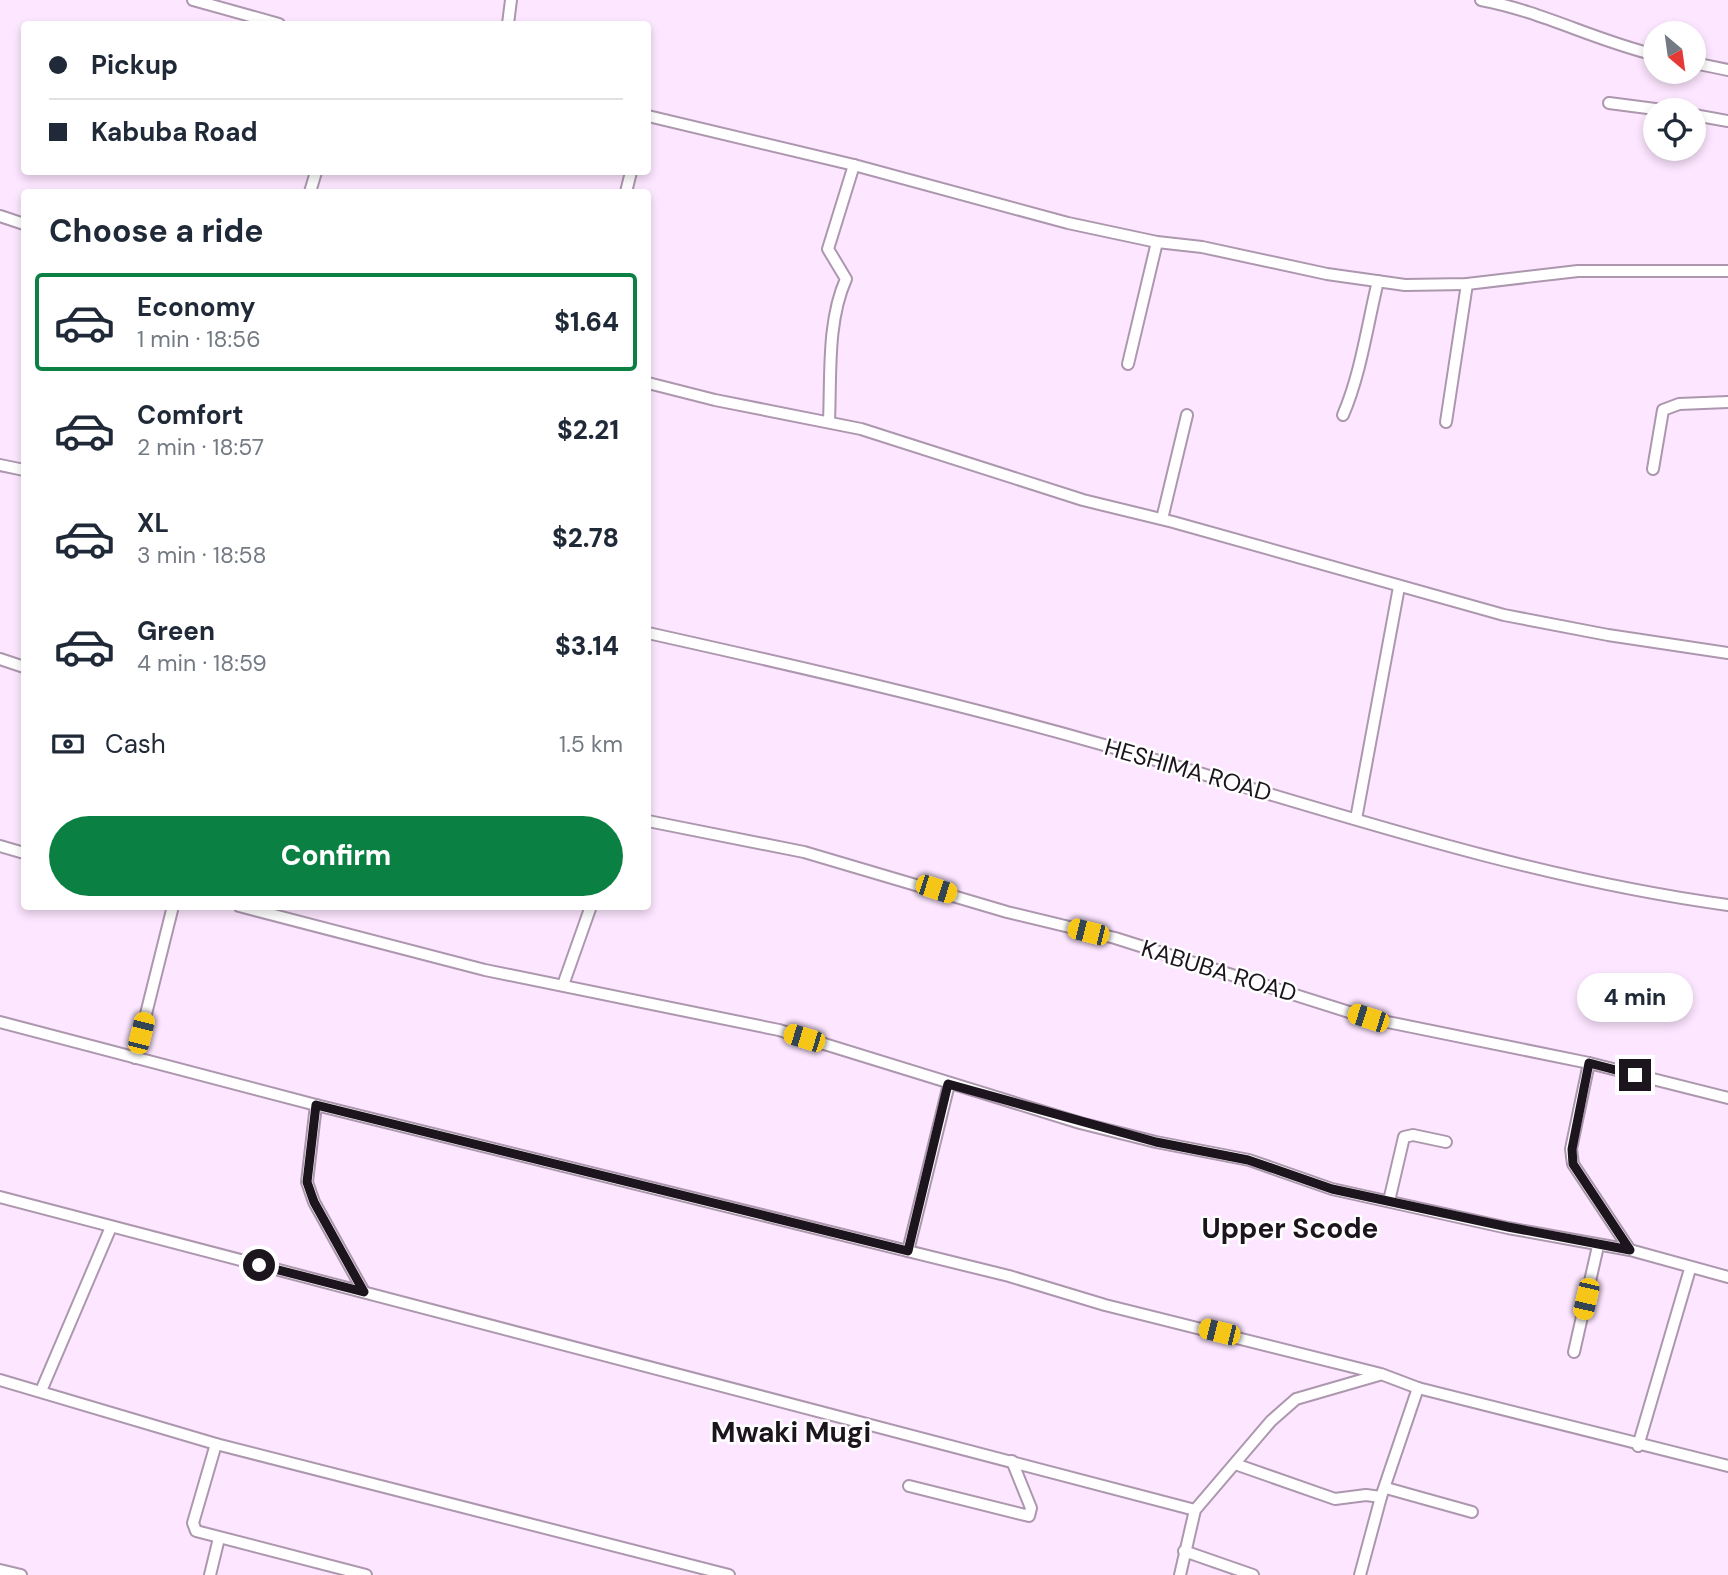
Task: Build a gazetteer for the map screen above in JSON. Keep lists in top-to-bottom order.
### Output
{
  "streets": {
    "street": ["HESHIMA ROAD", "KABUBA ROAD"]
  },
  "districts": ["Upper Scode", "Mwaki Mugi"],
  "north": "bottom right",
  "page": {
    "banner": ["Pickup", "Kabuba Road"],
    "heading": "Choose a ride",
    "list": [
      {
        "name": "Economy",
        "note": "1 min · 18:56",
        "value": "$1.64"
      },
      {
        "name": "Comfort",
        "note": "2 min · 18:57",
        "value": "$2.21"
      },
      {
        "name": "XL",
        "note": "3 min · 18:58",
        "value": "$2.78"
      },
      {
        "name": "Green",
        "note": "4 min · 18:59",
        "value": "$3.14"
      }
    ],
    "pay": ["Cash", "1.5 km"],
    "buttons": "Confirm",
    "bubble": "4 min"
  }
}
